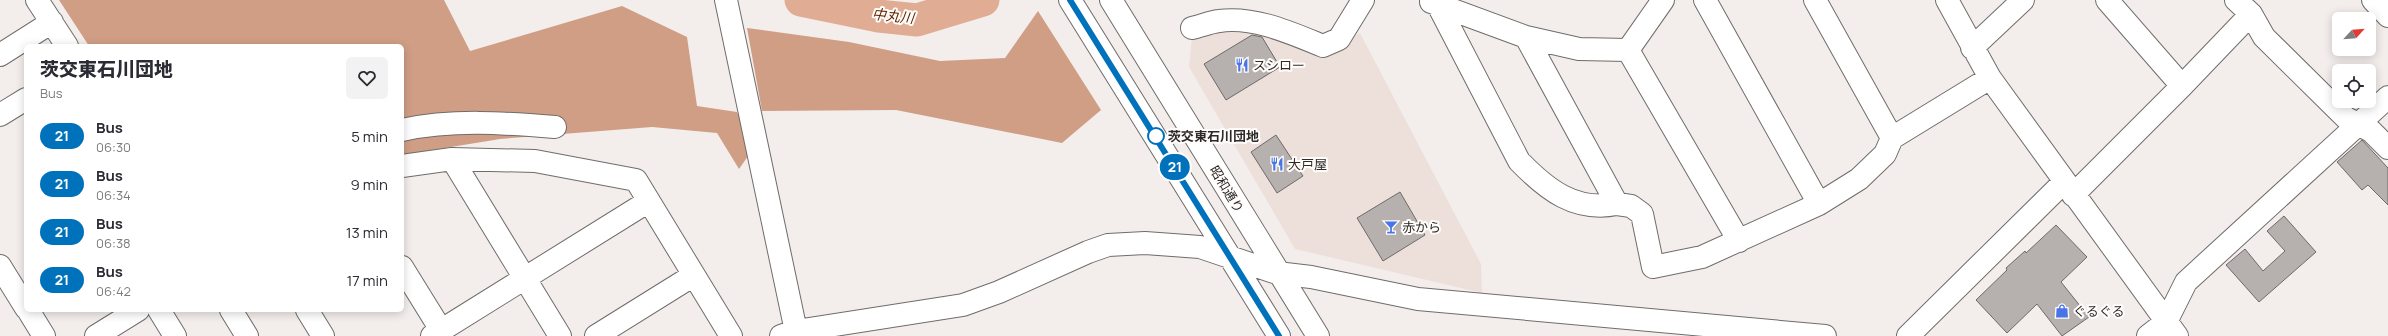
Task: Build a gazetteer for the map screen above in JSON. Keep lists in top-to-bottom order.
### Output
{
  "streets": {
    "street": ["昭和通り"]
  },
  "water": ["中丸川"],
  "places": {
    "restaurant": ["スシロー", "大戸屋"],
    "other": ["茨交東石川団地"],
    "bar": ["赤から"],
    "shop": ["ぐるぐる"]
  },
  "lines": ["bus line 21"],
  "north": "top right",
  "page": {
    "on_map": "21",
    "heading": ["茨交東石川団地", "Bus"],
    "list": [
      {
        "mark": "21",
        "name": "Bus",
        "note": "06:30",
        "value": "5 min"
      },
      {
        "mark": "21",
        "name": "Bus",
        "note": "06:34",
        "value": "9 min"
      },
      {
        "mark": "21",
        "name": "Bus",
        "note": "06:38",
        "value": "13 min"
      },
      {
        "mark": "21",
        "name": "Bus",
        "note": "06:42",
        "value": "17 min"
      }
    ]
  }
}
